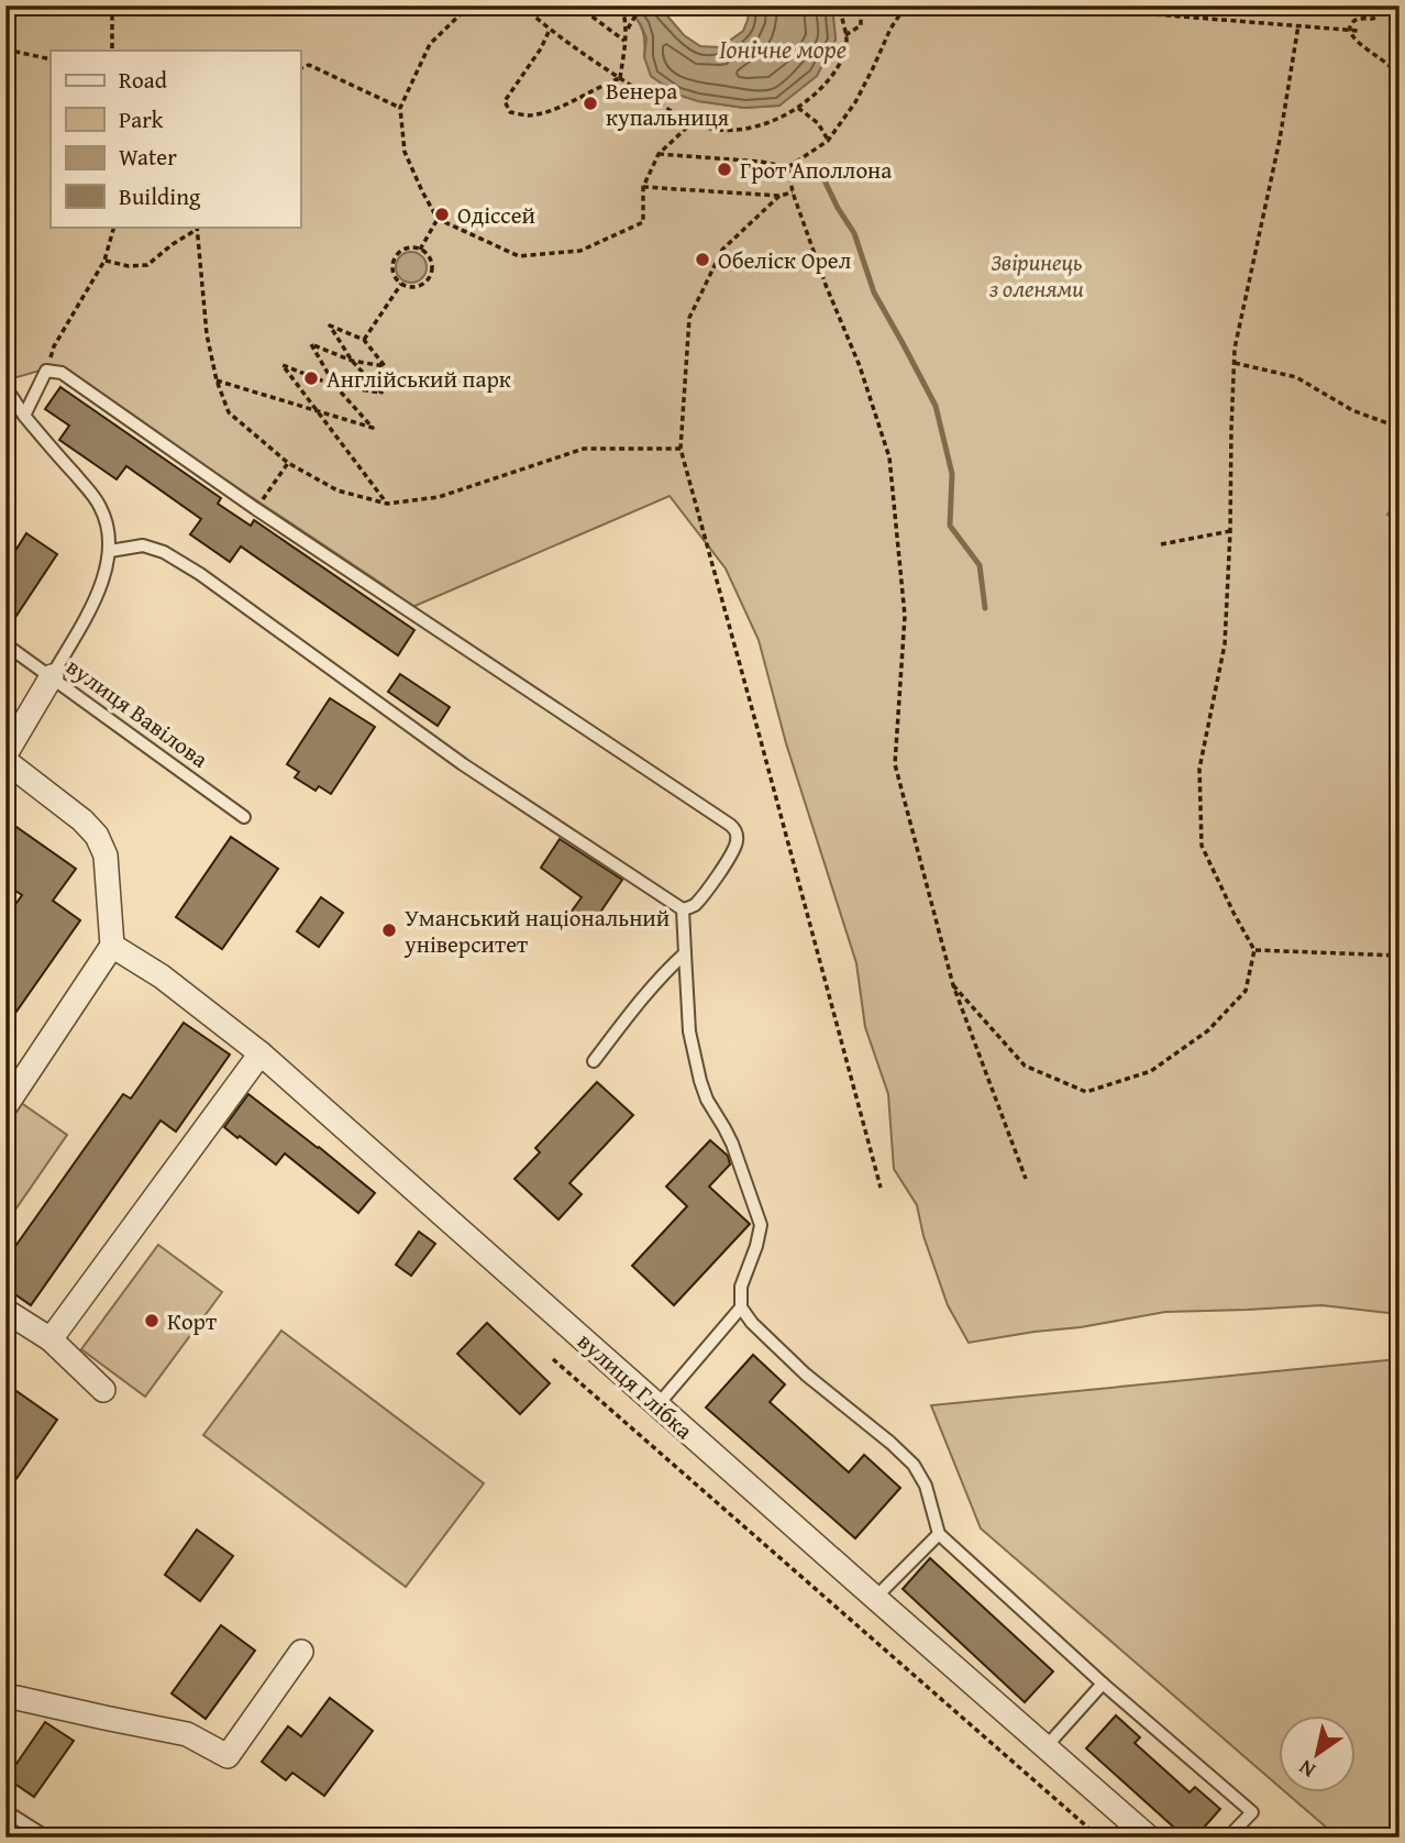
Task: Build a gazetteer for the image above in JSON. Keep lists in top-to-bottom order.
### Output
{
  "streets": {
    "street": ["вулиця Глібка"],
    "lane": ["вулиця Вавілова"]
  },
  "water": ["Іонічне море"],
  "parks": ["Звіринець з оленями"],
  "places": [
    "Венера купальниця",
    "Грот Аполлона",
    "Одіссей",
    "Обеліск Орел",
    "Англійський парк",
    "Уманський національний університет",
    "Корт"
  ],
  "legend": [
    "Road",
    "Park",
    "Water",
    "Building"
  ],
  "north": "bottom left"
}
